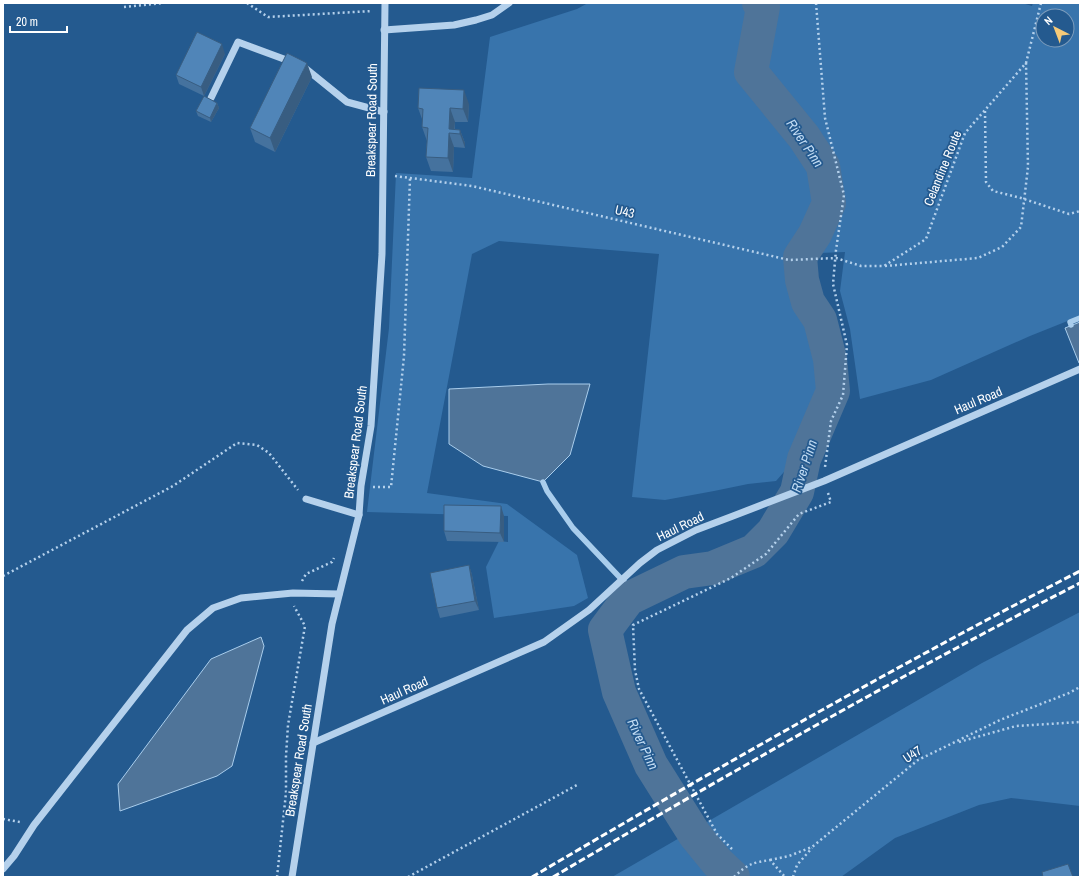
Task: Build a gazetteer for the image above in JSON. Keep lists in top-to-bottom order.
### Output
{
  "streets": {
    "street": ["Breakspear Road South", "Haul Road"],
    "path": ["Celandine Route", "U43", "U47"]
  },
  "crossings": [
    ["Breakspear Road South", "U43"],
    ["Breakspear Road South", "Haul Road"]
  ],
  "water": ["River Pinn"],
  "scale_bar": "20 m",
  "north": "top left"
}
